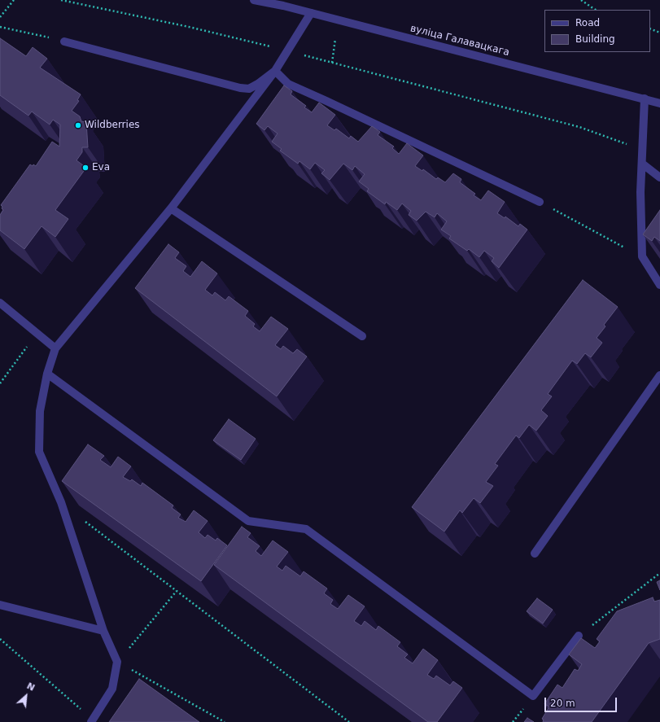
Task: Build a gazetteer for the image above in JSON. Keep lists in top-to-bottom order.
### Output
{
  "streets": {
    "street": ["вуліца Галавацкага"]
  },
  "places": ["Wildberries", "Eva"],
  "legend": ["Road", "Building"],
  "scale_bar": "20 m",
  "north": "top right"
}
